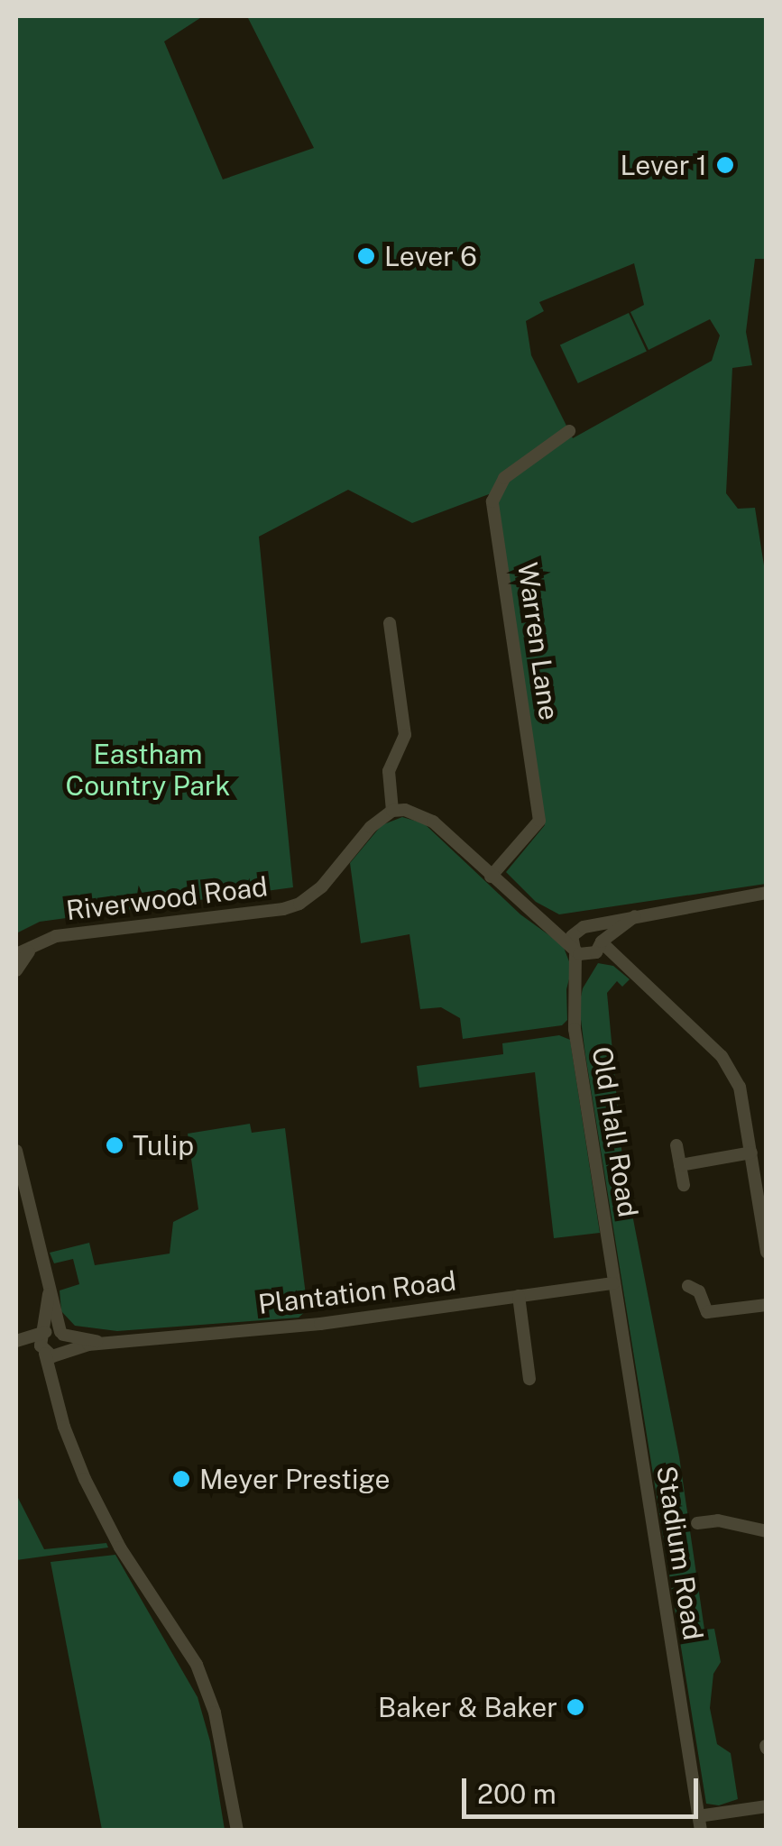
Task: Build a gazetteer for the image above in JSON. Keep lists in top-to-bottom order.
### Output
{
  "streets": {
    "street": [
      "Warren Lane",
      "Riverwood Road",
      "Old Hall Road",
      "Plantation Road",
      "Stadium Road"
    ]
  },
  "crossings": [
    ["Old Hall Road", "Plantation Road"],
    ["Old Hall Road", "Stadium Road"],
    ["Plantation Road", "Stadium Road"]
  ],
  "parks": ["Eastham Country Park"],
  "places": [
    "Lever 1",
    "Lever 6",
    "Tulip",
    "Meyer Prestige",
    "Baker & Baker"
  ],
  "scale_bar": "200 m"
}
